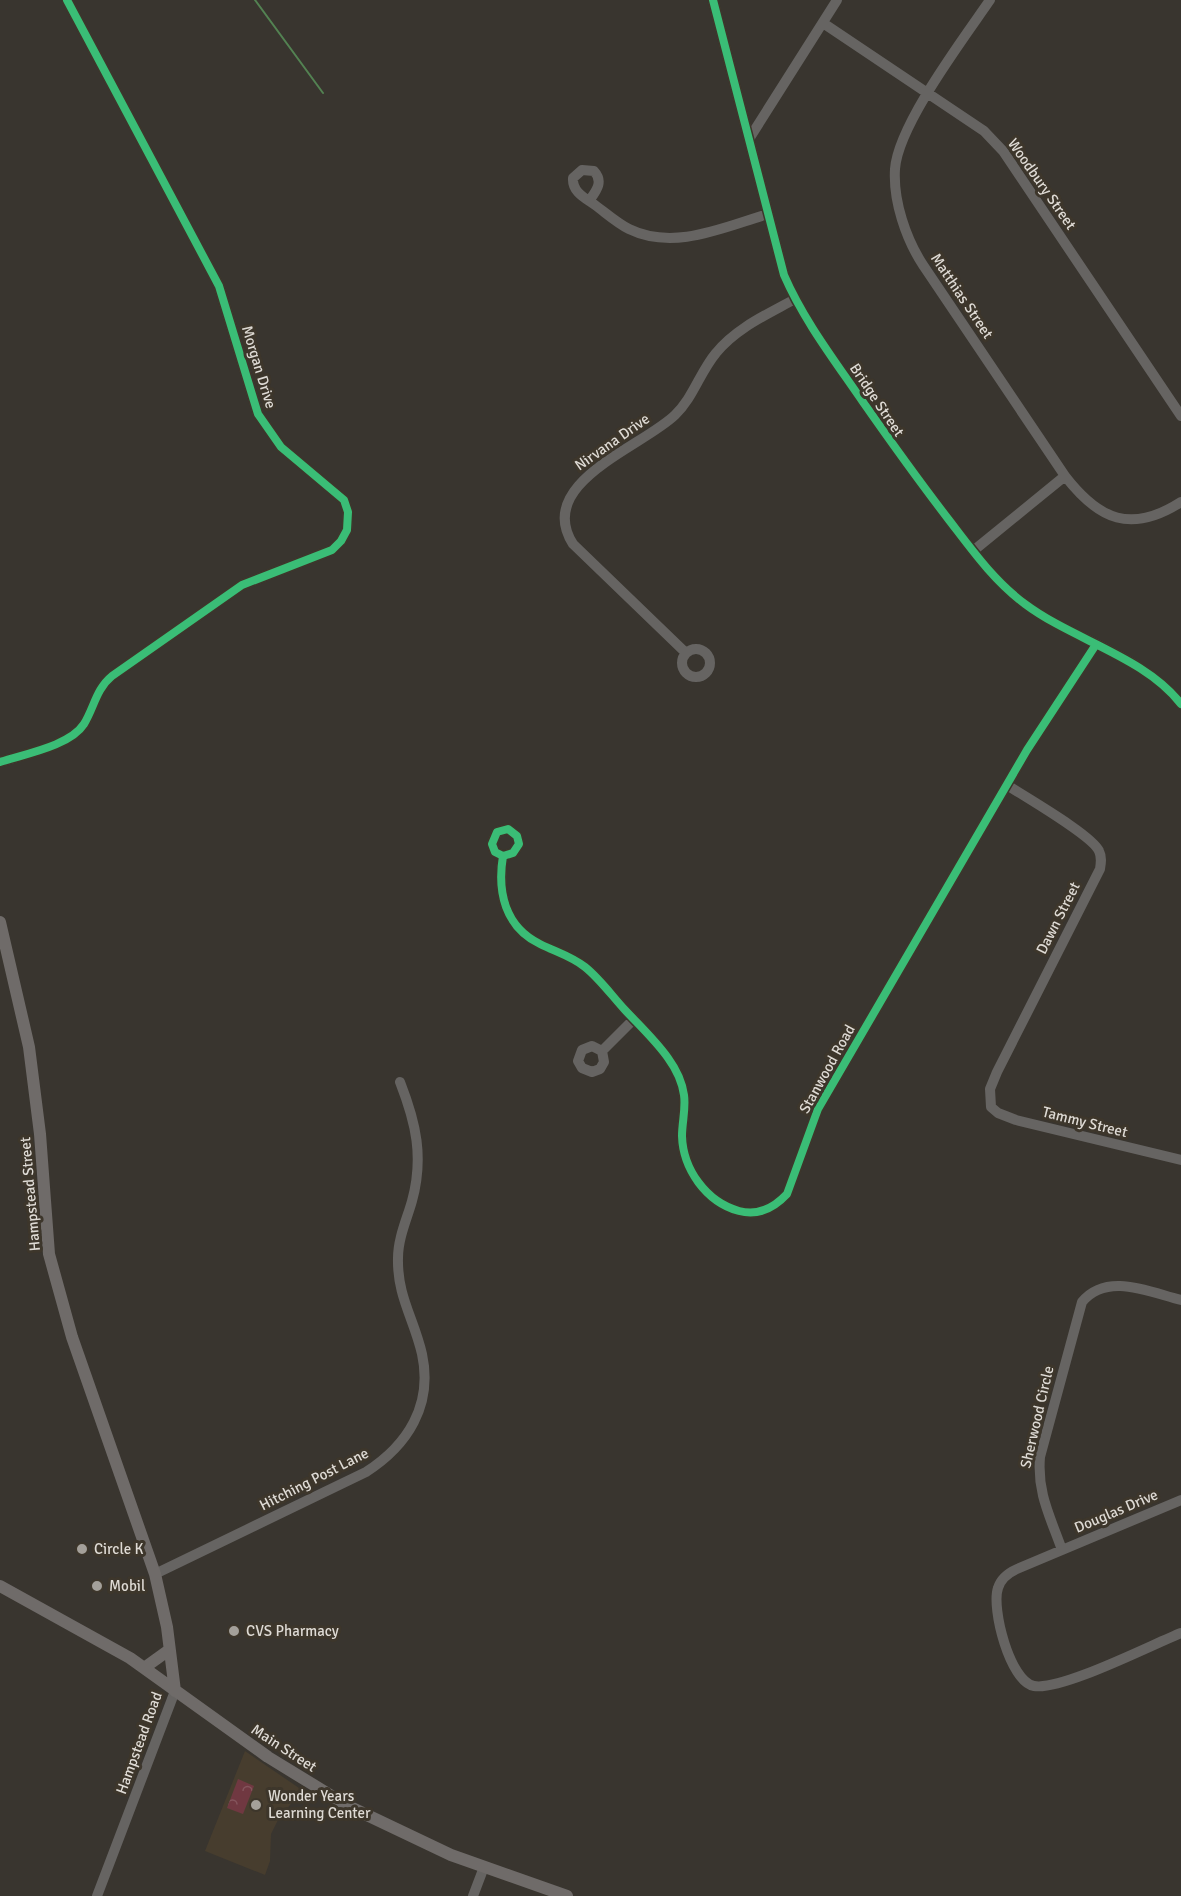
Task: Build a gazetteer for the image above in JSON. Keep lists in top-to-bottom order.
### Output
{
  "streets": {
    "main road": ["Hampstead Street", "Hampstead Road", "Main Street"],
    "street": [
      "Woodbury Street",
      "Matthias Street",
      "Morgan Drive",
      "Bridge Street",
      "Nirvana Drive",
      "Dawn Street",
      "Stanwood Road",
      "Tammy Street",
      "Sherwood Circle",
      "Hitching Post Lane",
      "Douglas Drive"
    ]
  },
  "crossings": [
    ["Woodbury Street", "Matthias Street"],
    ["Bridge Street", "Nirvana Drive"],
    ["Bridge Street", "Stanwood Road"],
    ["Dawn Street", "Stanwood Road"],
    ["Dawn Street", "Tammy Street"],
    ["Hampstead Street", "Hampstead Road"],
    ["Sherwood Circle", "Douglas Drive"],
    ["Hitching Post Lane", "Hampstead Road"],
    ["Hampstead Road", "Main Street"]
  ],
  "places": [
    "Circle K",
    "Mobil",
    "CVS Pharmacy",
    "Wonder Years Learning Center"
  ]
}
